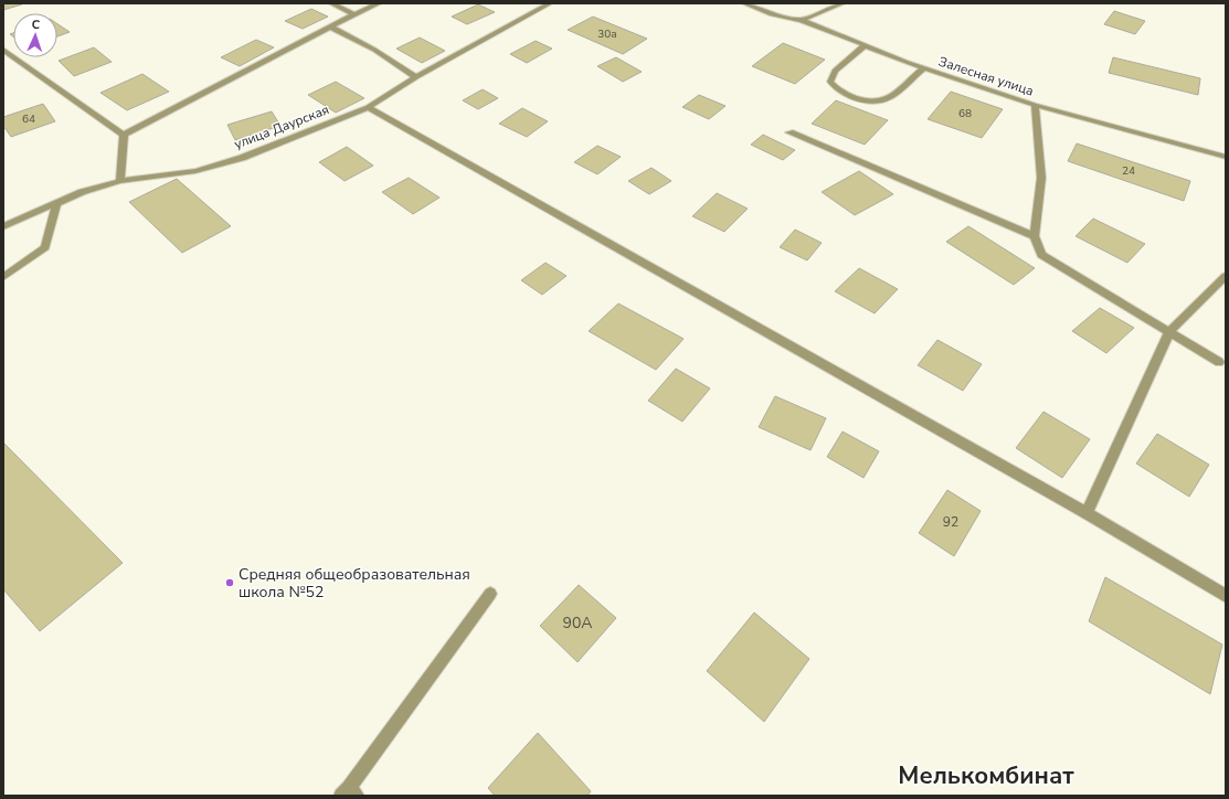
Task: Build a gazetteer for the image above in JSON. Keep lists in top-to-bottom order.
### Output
{
  "streets": {
    "street": ["Залесная улица", "улица Даурская"]
  },
  "districts": ["Мелькомбинат"],
  "places": ["Средняя общеобразовательная школа №52"],
  "house_numbers": [
    "30а",
    "68",
    "64",
    "24",
    "92",
    "90А"
  ],
  "north": "top"
}
